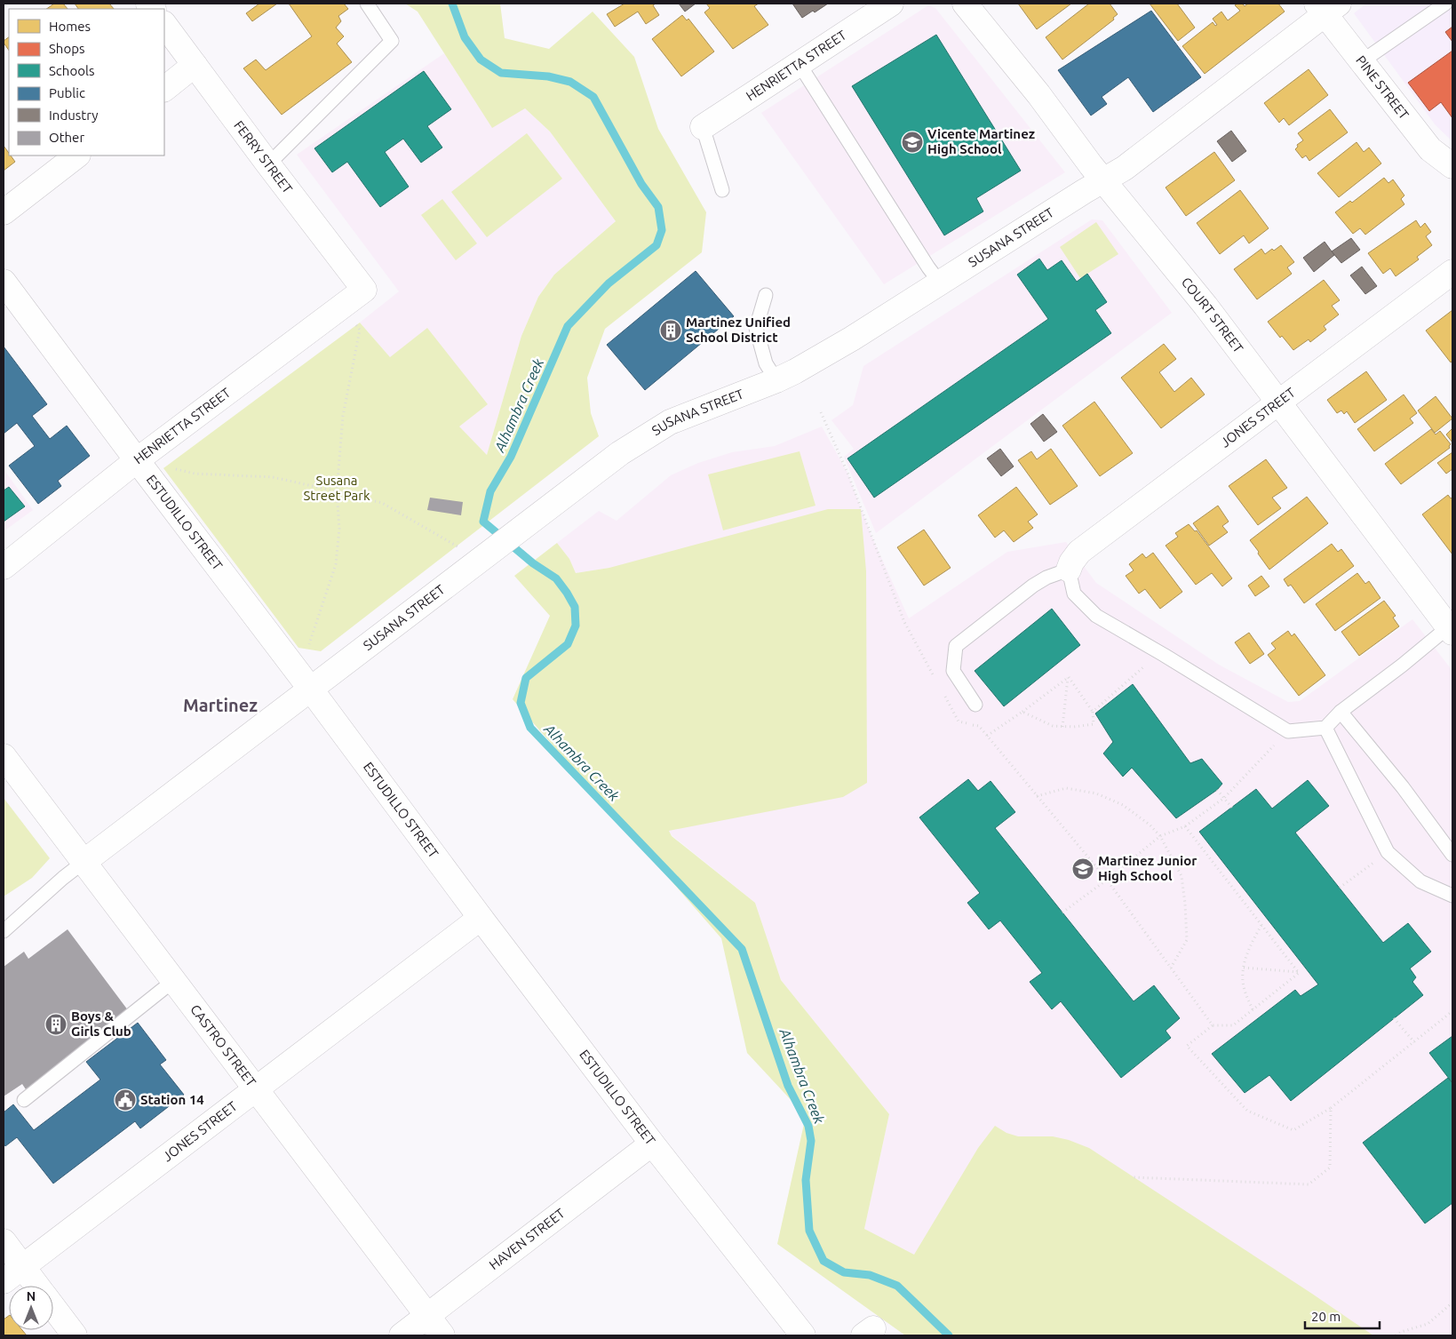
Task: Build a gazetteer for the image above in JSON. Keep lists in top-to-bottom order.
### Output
{
  "streets": {
    "street": [
      "HENRIETTA STREET",
      "PINE STREET",
      "FERRY STREET",
      "SUSANA STREET",
      "COURT STREET",
      "JONES STREET",
      "ESTUDILLO STREET",
      "CASTRO STREET",
      "HAVEN STREET"
    ]
  },
  "crossings": [
    ["HENRIETTA STREET", "FERRY STREET"],
    ["HENRIETTA STREET", "ESTUDILLO STREET"],
    ["PINE STREET", "SUSANA STREET"],
    ["SUSANA STREET", "COURT STREET"],
    ["SUSANA STREET", "ESTUDILLO STREET"],
    ["SUSANA STREET", "CASTRO STREET"],
    ["COURT STREET", "JONES STREET"],
    ["JONES STREET", "ESTUDILLO STREET"],
    ["JONES STREET", "CASTRO STREET"],
    ["ESTUDILLO STREET", "HAVEN STREET"],
    ["CASTRO STREET", "HAVEN STREET"]
  ],
  "districts": ["Martinez"],
  "water": ["Alhambra Creek"],
  "parks": ["Susana Street Park"],
  "places": {
    "school or university": ["Vicente Martinez High School", "Martinez Junior High School"],
    "building": ["Martinez Unified School District", "Boys & Girls Club"],
    "public building": ["Station 14"]
  },
  "legend": [
    "Homes",
    "Shops",
    "Schools",
    "Public",
    "Industry",
    "Other"
  ],
  "scale_bar": "20 m",
  "north": "top"
}
